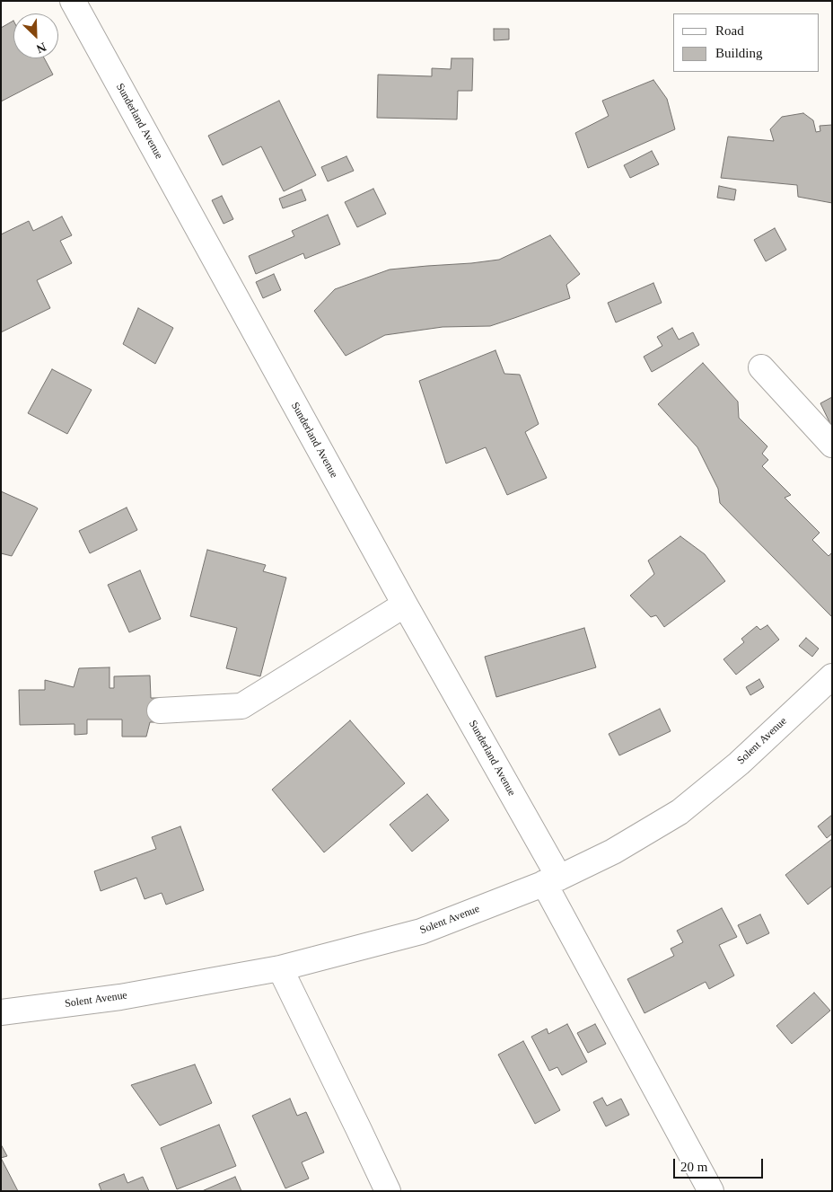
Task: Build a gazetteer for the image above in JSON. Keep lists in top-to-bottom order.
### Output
{
  "streets": {
    "street": ["Sunderland Avenue", "Solent Avenue"]
  },
  "crossings": [
    ["Sunderland Avenue", "Solent Avenue"]
  ],
  "legend": ["Road", "Building"],
  "scale_bar": "20 m",
  "north": "bottom right"
}
